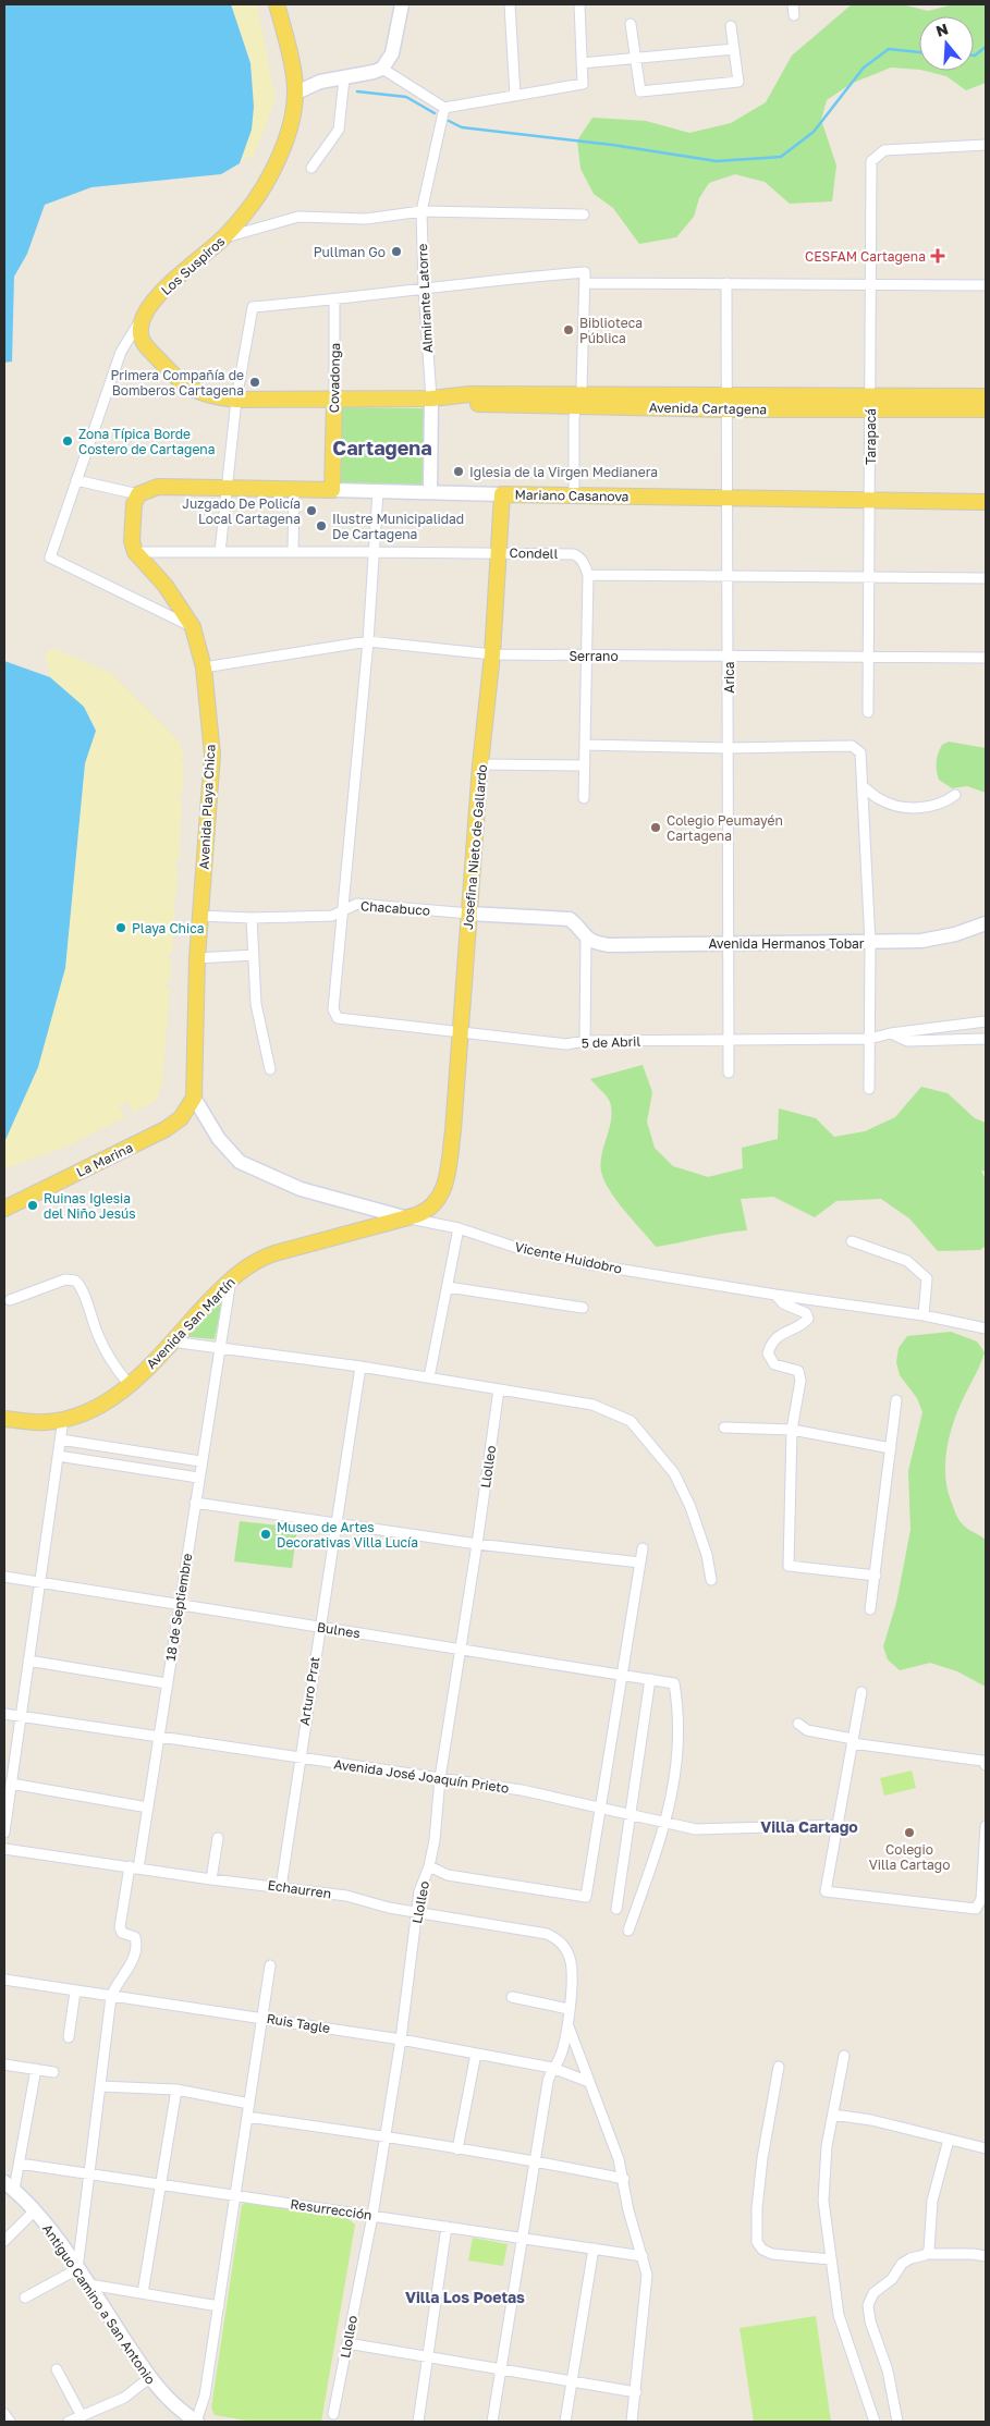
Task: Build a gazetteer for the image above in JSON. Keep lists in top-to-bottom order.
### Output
{
  "streets": {
    "main road": [
      "Los Suspiros",
      "Covadonga",
      "Avenida Cartagena",
      "Mariano Casanova",
      "Avenida Playa Chica",
      "Josefina Nieto de Gallardo",
      "La Marina",
      "Avenida San Martín"
    ],
    "street": [
      "Almirante Latorre",
      "Tarapacá",
      "Condell",
      "Serrano",
      "Arica",
      "Chacabuco",
      "Avenida Hermanos Tobar",
      "5 de Abril",
      "Vicente Huidobro",
      "Llolleo",
      "18 de Septiembre",
      "Bulnes",
      "Arturo Prat",
      "Avenida José Joaquín Prieto",
      "Echaurren",
      "Ruis Tagle",
      "Resurrección",
      "Antiguo Camino a San Antonio"
    ]
  },
  "crossings": [
    ["Los Suspiros", "Avenida Cartagena"],
    ["Los Suspiros", "Avenida Playa Chica"],
    ["Almirante Latorre", "Avenida Cartagena"],
    ["Almirante Latorre", "Mariano Casanova"],
    ["Covadonga", "Avenida Cartagena"],
    ["Covadonga", "Mariano Casanova"],
    ["Avenida Cartagena", "Tarapacá"],
    ["Avenida Cartagena", "Arica"],
    ["Tarapacá", "Mariano Casanova"],
    ["Tarapacá", "Serrano"],
    ["Mariano Casanova", "Arica"],
    ["Mariano Casanova", "Josefina Nieto de Gallardo"],
    ["Condell", "Avenida Playa Chica"],
    ["Condell", "Josefina Nieto de Gallardo"],
    ["Serrano", "Arica"],
    ["Serrano", "Avenida Playa Chica"],
    ["Serrano", "Josefina Nieto de Gallardo"],
    ["Arica", "Avenida Hermanos Tobar"],
    ["Arica", "5 de Abril"],
    ["Avenida Playa Chica", "Chacabuco"],
    ["Avenida Playa Chica", "La Marina"],
    ["Avenida Playa Chica", "Vicente Huidobro"],
    ["Josefina Nieto de Gallardo", "Chacabuco"],
    ["Josefina Nieto de Gallardo", "5 de Abril"],
    ["Josefina Nieto de Gallardo", "Avenida San Martín"],
    ["Chacabuco", "Avenida Hermanos Tobar"],
    ["Chacabuco", "5 de Abril"],
    ["La Marina", "Vicente Huidobro"],
    ["Vicente Huidobro", "Avenida San Martín"],
    ["Avenida San Martín", "18 de Septiembre"],
    ["Llolleo", "Bulnes"],
    ["Llolleo", "Avenida José Joaquín Prieto"],
    ["Llolleo", "Echaurren"],
    ["Llolleo", "Ruis Tagle"],
    ["Llolleo", "Resurrección"],
    ["18 de Septiembre", "Bulnes"],
    ["18 de Septiembre", "Avenida José Joaquín Prieto"],
    ["18 de Septiembre", "Echaurren"],
    ["18 de Septiembre", "Ruis Tagle"],
    ["18 de Septiembre", "Resurrección"],
    ["18 de Septiembre", "Antiguo Camino a San Antonio"],
    ["Bulnes", "Arturo Prat"],
    ["Bulnes", "Avenida José Joaquín Prieto"],
    ["Arturo Prat", "Avenida José Joaquín Prieto"],
    ["Arturo Prat", "Echaurren"]
  ],
  "districts": ["Cartagena", "Villa Cartago", "Villa Los Poetas"],
  "places": {
    "other": [
      "Pullman Go",
      "Biblioteca Pública",
      "Primera Compañía de Bomberos Cartagena",
      "Zona Típica Borde Costero de Cartagena",
      "Iglesia de la Virgen Medianera",
      "Juzgado De Policía Local Cartagena",
      "Ilustre Municipalidad De Cartagena",
      "Colegio Peumayén Cartagena",
      "Playa Chica",
      "Ruinas Iglesia del Niño Jesús",
      "Museo de Artes Decorativas Villa Lucía",
      "Colegio Villa Cartago"
    ],
    "health": ["CESFAM Cartagena"]
  },
  "north": "top"
}
